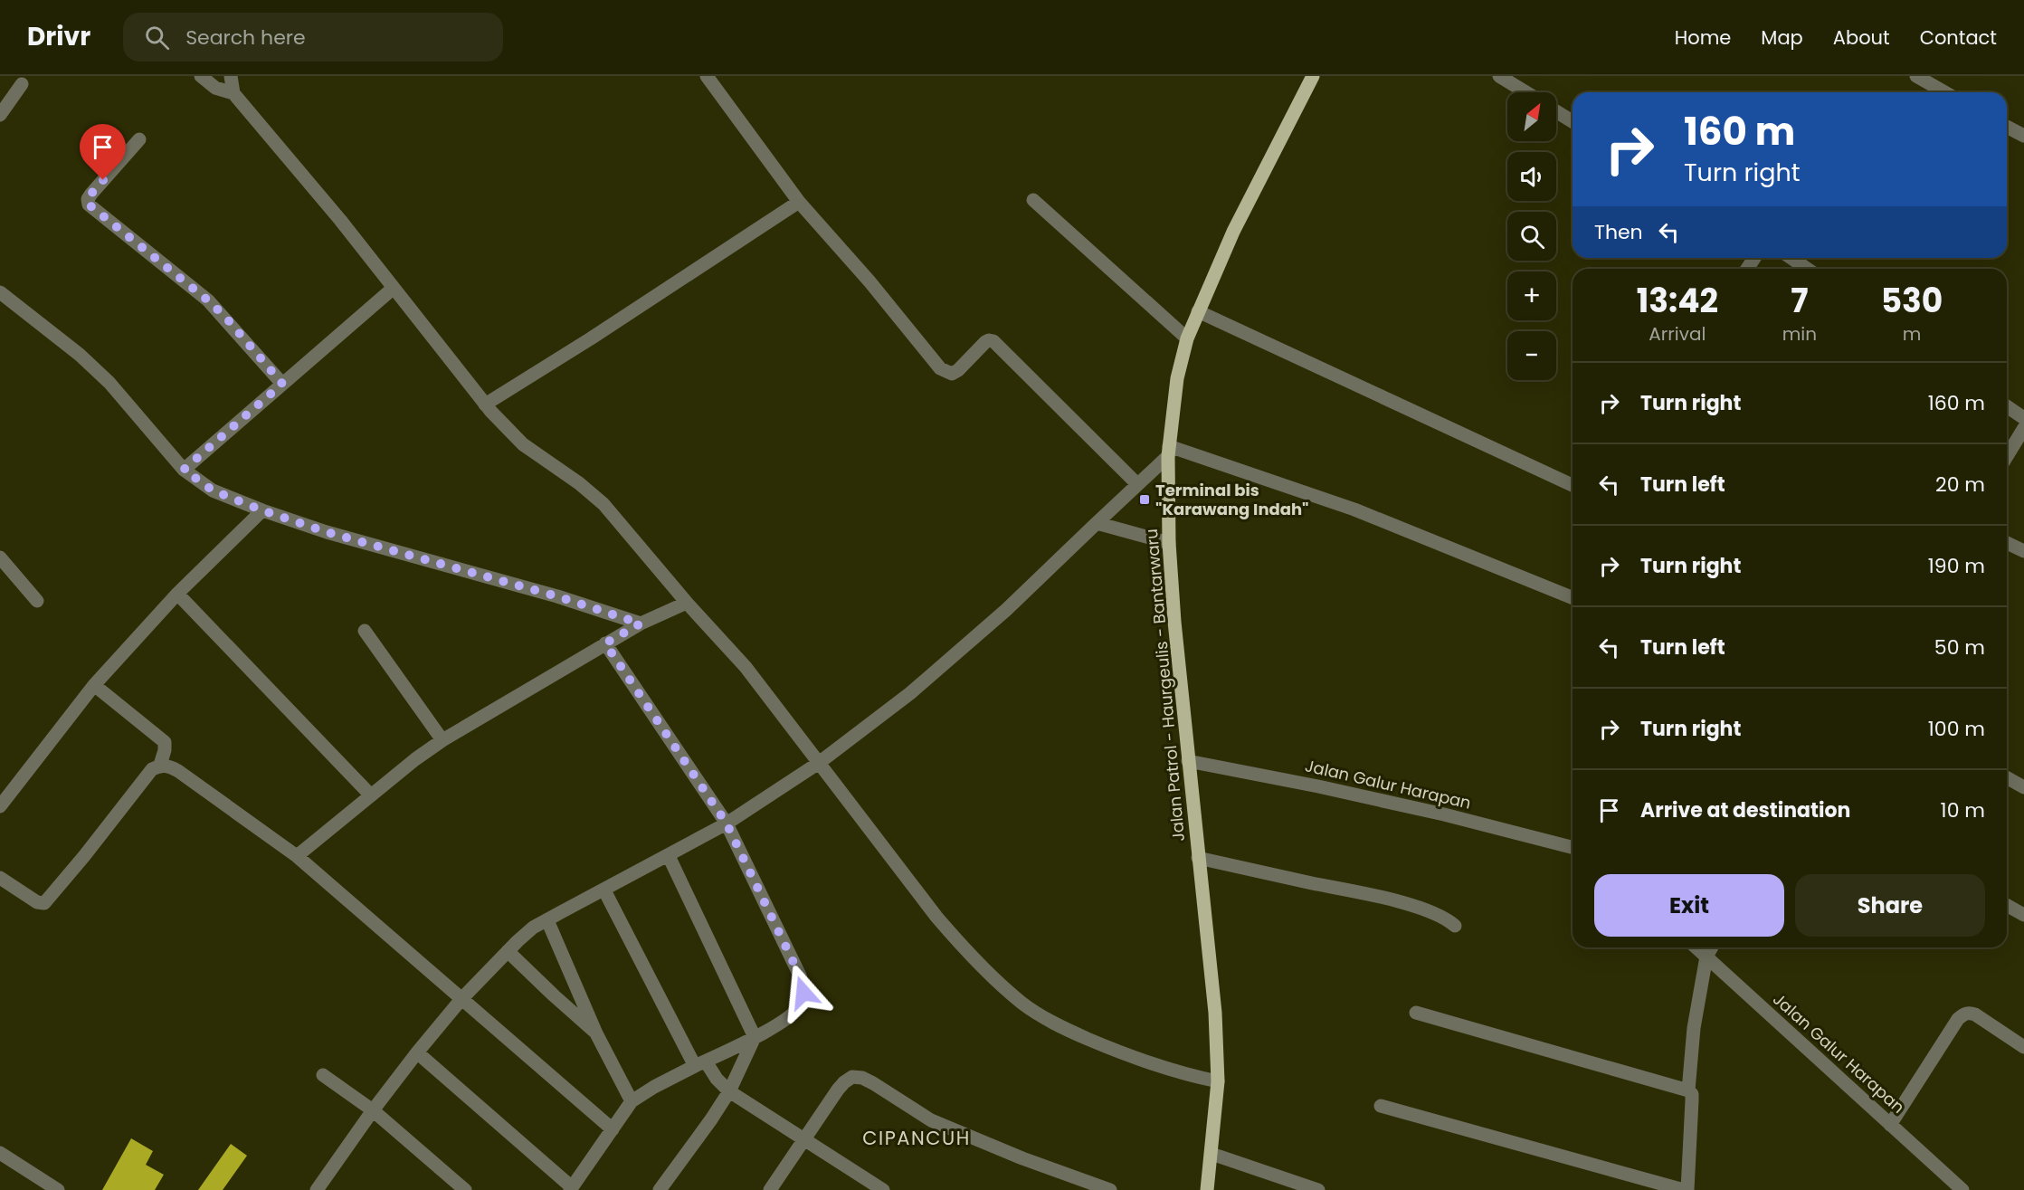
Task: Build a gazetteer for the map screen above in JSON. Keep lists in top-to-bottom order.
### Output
{
  "streets": {
    "main road": ["Jalan Patrol - Haurgeulis - Bantarwaru"],
    "street": ["Jalan Galur Harapan"]
  },
  "crossings": [
    ["Jalan Patrol - Haurgeulis - Bantarwaru", "Jalan Galur Harapan"]
  ],
  "districts": ["CIPANCUH"],
  "places": {
    "transit": ["Terminal bis \"Karawang Indah\""]
  },
  "north": "top right",
  "page": {
    "header": "Drivr",
    "search": "Search here",
    "nav": [
      "Home",
      "Map",
      "About",
      "Contact"
    ],
    "map_buttons": ["+", "−"],
    "turn": ["160 m", "Turn right"],
    "then": "Then",
    "eta": [
      "13:42",
      "Arrival",
      "7",
      "min",
      "530",
      "m"
    ],
    "list": [
      {
        "name": "Turn right",
        "value": "160 m"
      },
      {
        "name": "Turn left",
        "value": "20 m"
      },
      {
        "name": "Turn right",
        "value": "190 m"
      },
      {
        "name": "Turn left",
        "value": "50 m"
      },
      {
        "name": "Turn right",
        "value": "100 m"
      },
      {
        "name": "Arrive at destination",
        "value": "10 m"
      }
    ],
    "buttons": ["Exit", "Share"]
  }
}
